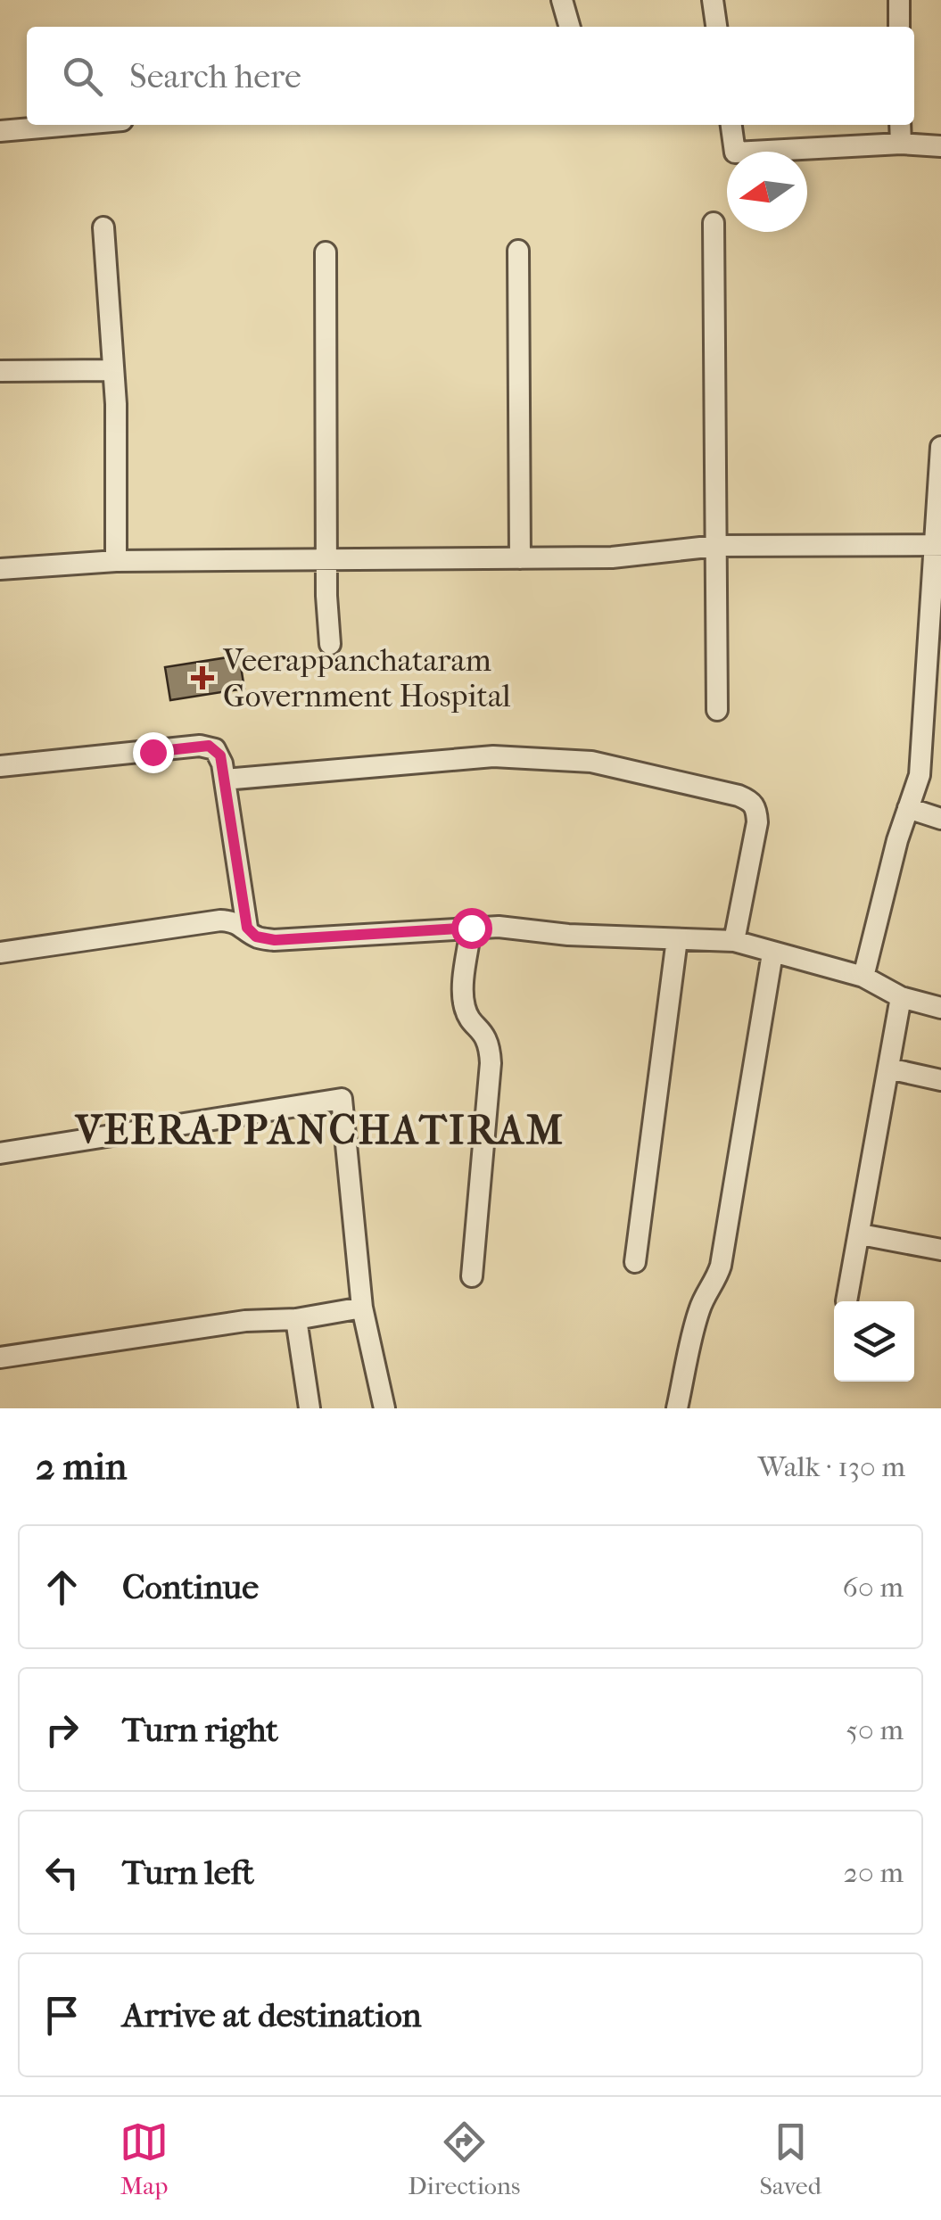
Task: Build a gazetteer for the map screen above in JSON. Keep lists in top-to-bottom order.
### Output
{
  "districts": ["VEERAPPANCHATIRAM"],
  "places": {
    "health": ["Veerappanchataram Government Hospital"]
  },
  "north": "left",
  "page": {
    "search": "Search here",
    "heading": ["2 min", "Walk · 130 m"],
    "list": [
      ["Continue", "60 m"],
      ["Turn right", "50 m"],
      ["Turn left", "20 m"],
      "Arrive at destination"
    ],
    "nav": ["Map", "Directions", "Saved"]
  }
}
